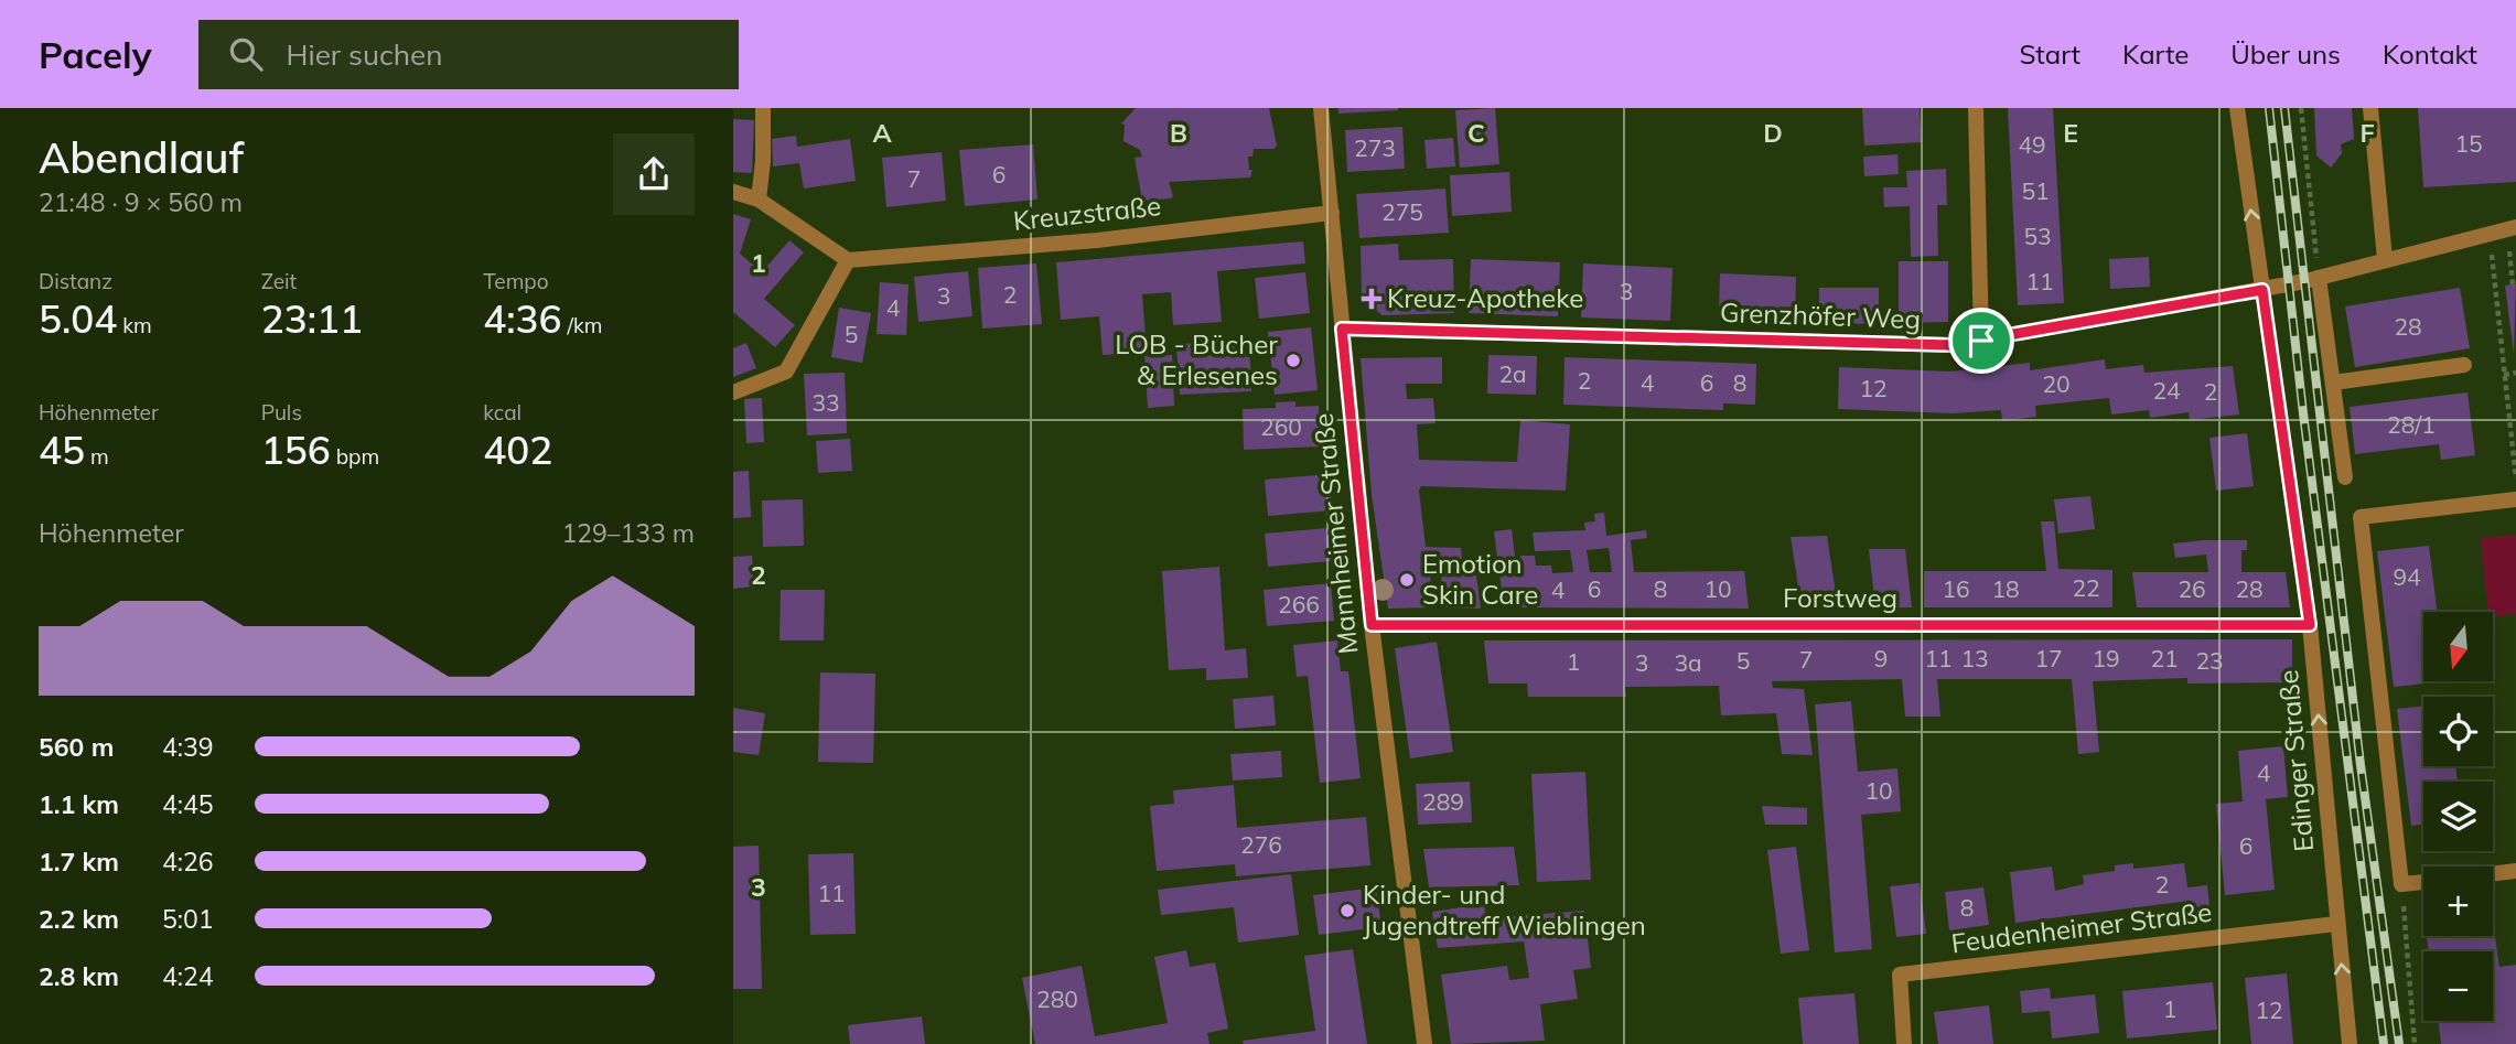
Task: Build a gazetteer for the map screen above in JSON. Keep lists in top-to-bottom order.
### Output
{
  "streets": {
    "street": [
      "Kreuzstraße",
      "Grenzhöfer Weg",
      "Mannheimer Straße",
      "Forstweg",
      "Edinger Straße",
      "Feudenheimer Straße"
    ]
  },
  "crossings": [
    ["Kreuzstraße", "Mannheimer Straße"],
    ["Grenzhöfer Weg", "Mannheimer Straße"],
    ["Grenzhöfer Weg", "Edinger Straße"],
    ["Mannheimer Straße", "Forstweg"],
    ["Forstweg", "Edinger Straße"],
    ["Edinger Straße", "Feudenheimer Straße"]
  ],
  "one_way": ["Edinger Straße"],
  "places": {
    "health": ["Kreuz-Apotheke"],
    "other": ["LOB - Bücher & Erlesenes", "Emotion Skin Care", "Kinder- und Jugendtreff Wieblingen"]
  },
  "house_numbers": [
    "15",
    "49",
    "273",
    "6",
    "7",
    "51",
    "275",
    "53",
    "11",
    "3",
    "2",
    "3",
    "4",
    "28",
    "5",
    "2a",
    "2",
    "4",
    "6",
    "8",
    "20",
    "12",
    "24",
    "2",
    "33",
    "28/1",
    "260",
    "94",
    "22",
    "6",
    "8",
    "10",
    "16",
    "18",
    "26",
    "28",
    "4",
    "266",
    "9",
    "11",
    "13",
    "17",
    "19",
    "21",
    "7",
    "5",
    "23",
    "1",
    "3",
    "3a",
    "4",
    "10",
    "289",
    "276",
    "6",
    "2",
    "11",
    "8",
    "280",
    "1",
    "12"
  ],
  "north": "bottom",
  "page": {
    "header": "Pacely",
    "search": "Hier suchen",
    "nav": [
      "Start",
      "Karte",
      "Über uns",
      "Kontakt"
    ],
    "heading": ["Abendlauf", "21:48 · 9 × 560 m"],
    "stats": [
      ["Distanz", "5.04 km"],
      ["Zeit", "23:11"],
      ["Tempo", "4:36 /km"],
      ["Höhenmeter", "45 m"],
      ["Puls", "156 bpm"],
      ["kcal", "402"]
    ],
    "chart": ["Höhenmeter", "129–133 m"],
    "map_buttons": ["+", "−"],
    "list": [
      {
        "name": "560 m",
        "note": "4:39"
      },
      {
        "name": "1.1 km",
        "note": "4:45"
      },
      {
        "name": "1.7 km",
        "note": "4:26"
      },
      {
        "name": "2.2 km",
        "note": "5:01"
      },
      {
        "name": "2.8 km",
        "note": "4:24"
      }
    ]
  },
  "grid": {
    "columns": [
      "A",
      "B",
      "C",
      "D",
      "E",
      "F"
    ],
    "rows": ["1", "2", "3"]
  }
}
